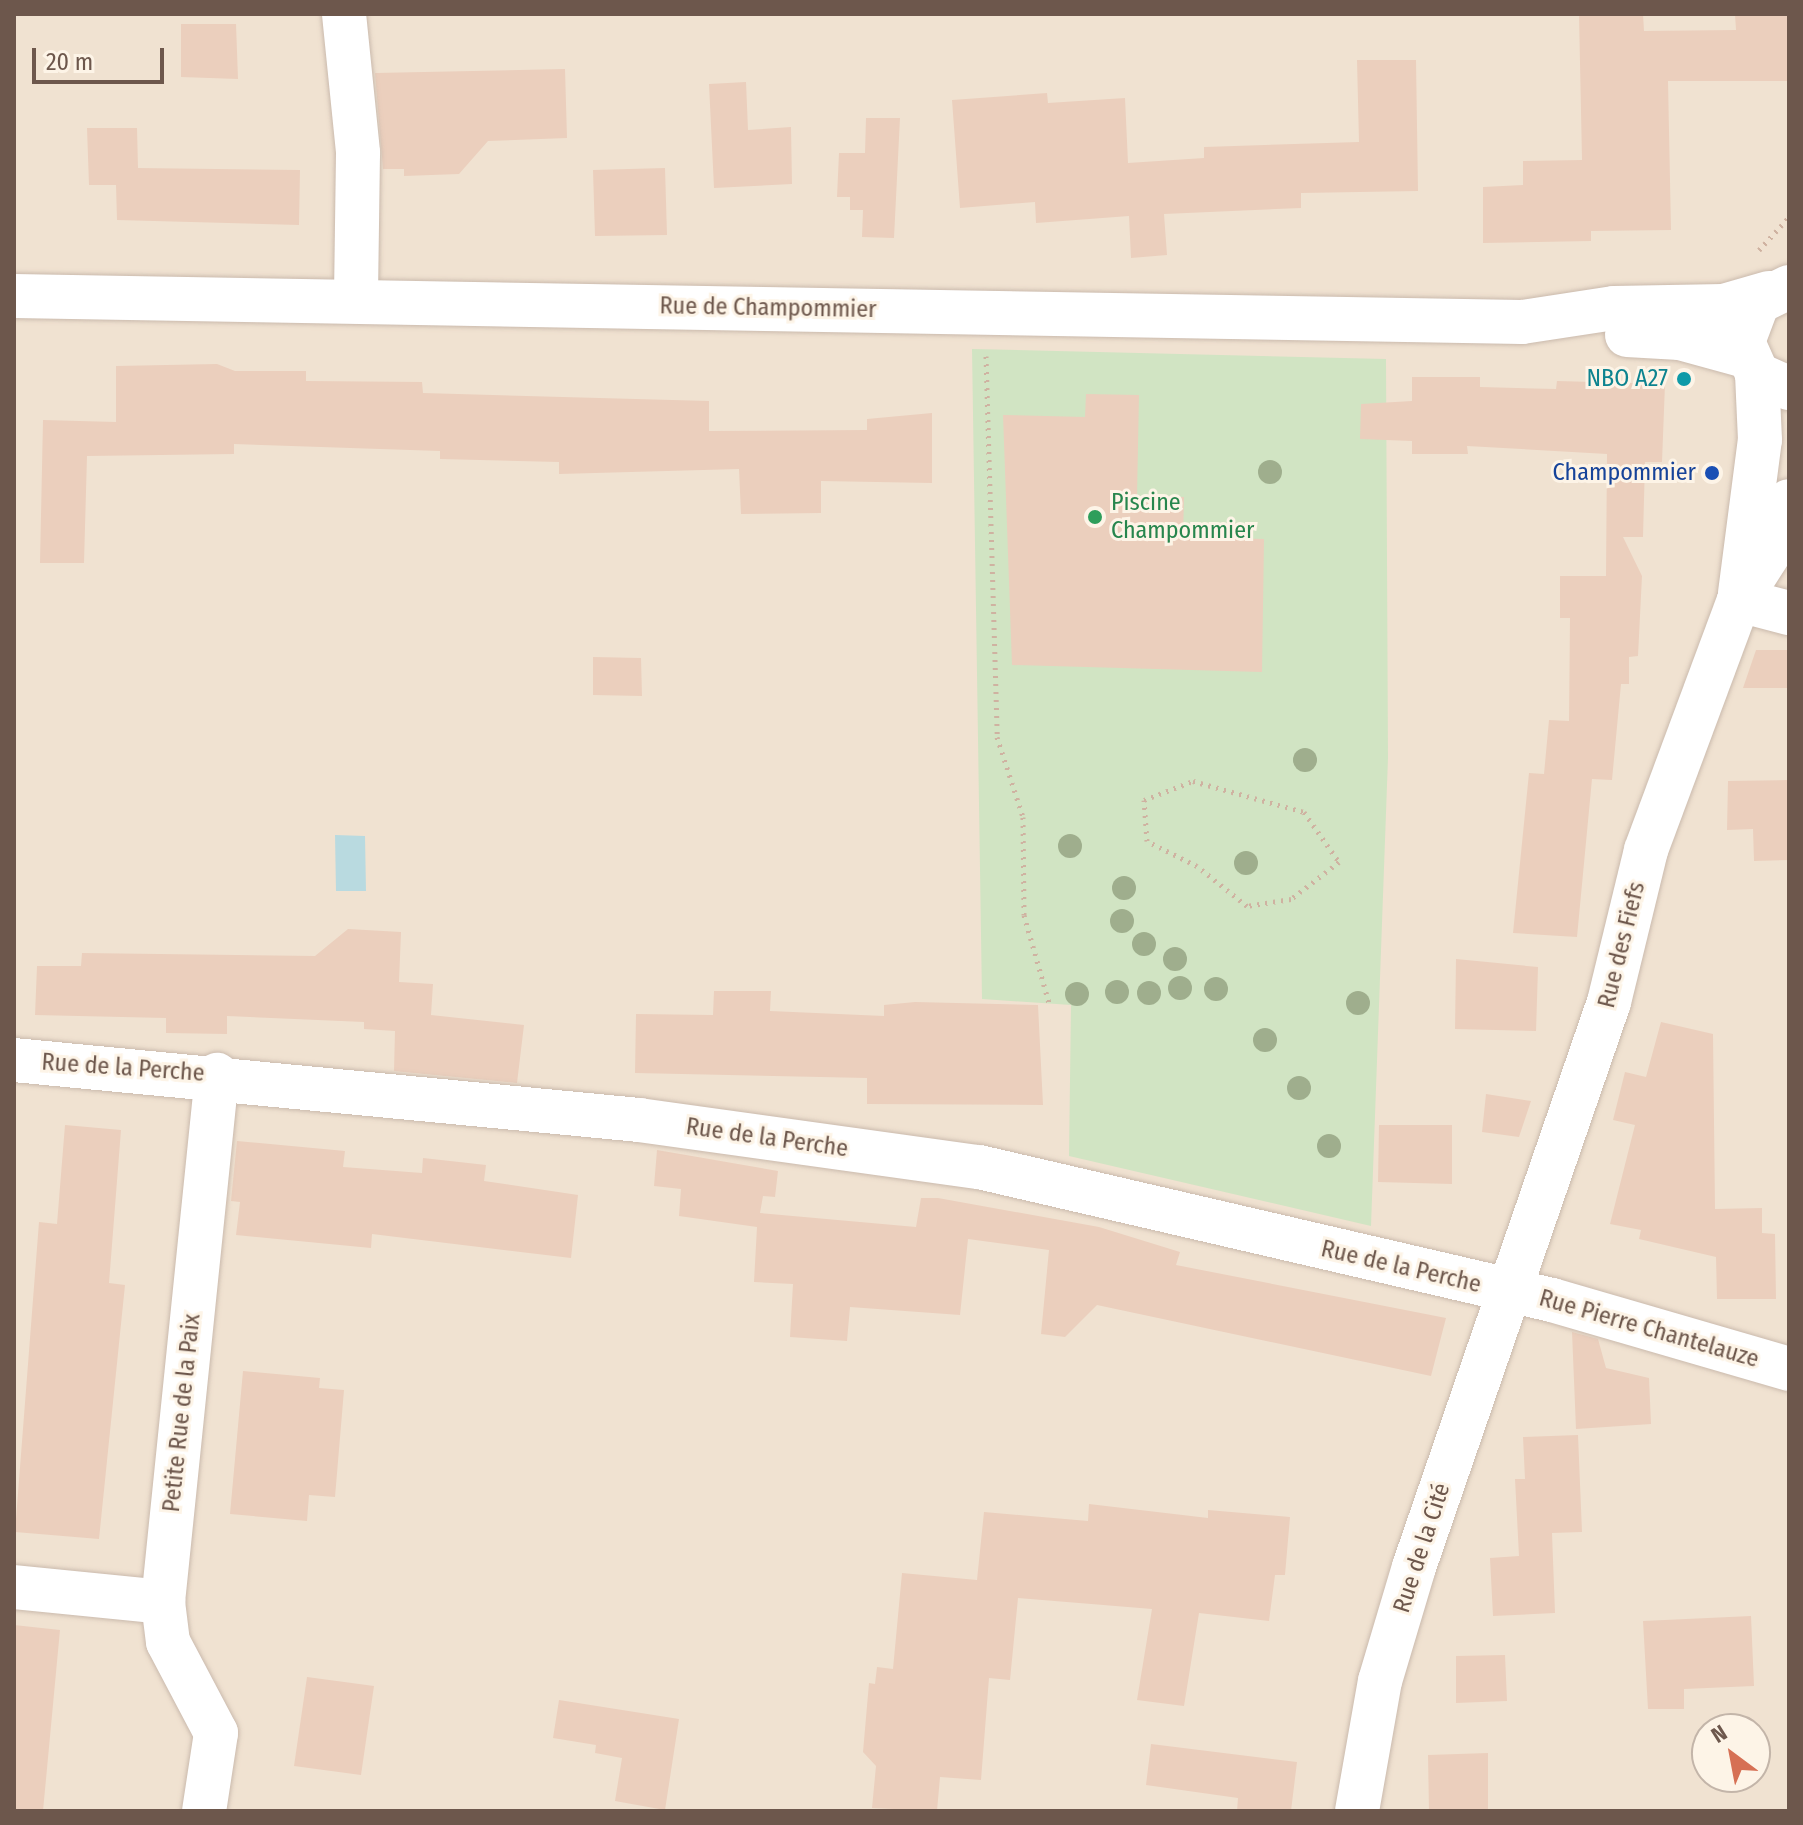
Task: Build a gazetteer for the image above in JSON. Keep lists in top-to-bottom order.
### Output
{
  "streets": {
    "street": [
      "Rue de Champommier",
      "Rue des Fiefs",
      "Rue de la Perche",
      "Rue Pierre Chantelauze",
      "Petite Rue de la Paix",
      "Rue de la Cité"
    ]
  },
  "crossings": [
    ["Rue de Champommier", "Rue des Fiefs"],
    ["Rue des Fiefs", "Rue de la Perche"],
    ["Rue des Fiefs", "Rue Pierre Chantelauze"],
    ["Rue des Fiefs", "Rue de la Cité"],
    ["Rue de la Perche", "Rue Pierre Chantelauze"],
    ["Rue de la Perche", "Petite Rue de la Paix"],
    ["Rue de la Perche", "Rue de la Cité"],
    ["Rue Pierre Chantelauze", "Rue de la Cité"]
  ],
  "places": ["NBO A27", "Champommier", "Piscine Champommier"],
  "scale_bar": "20 m",
  "north": "top left"
}
